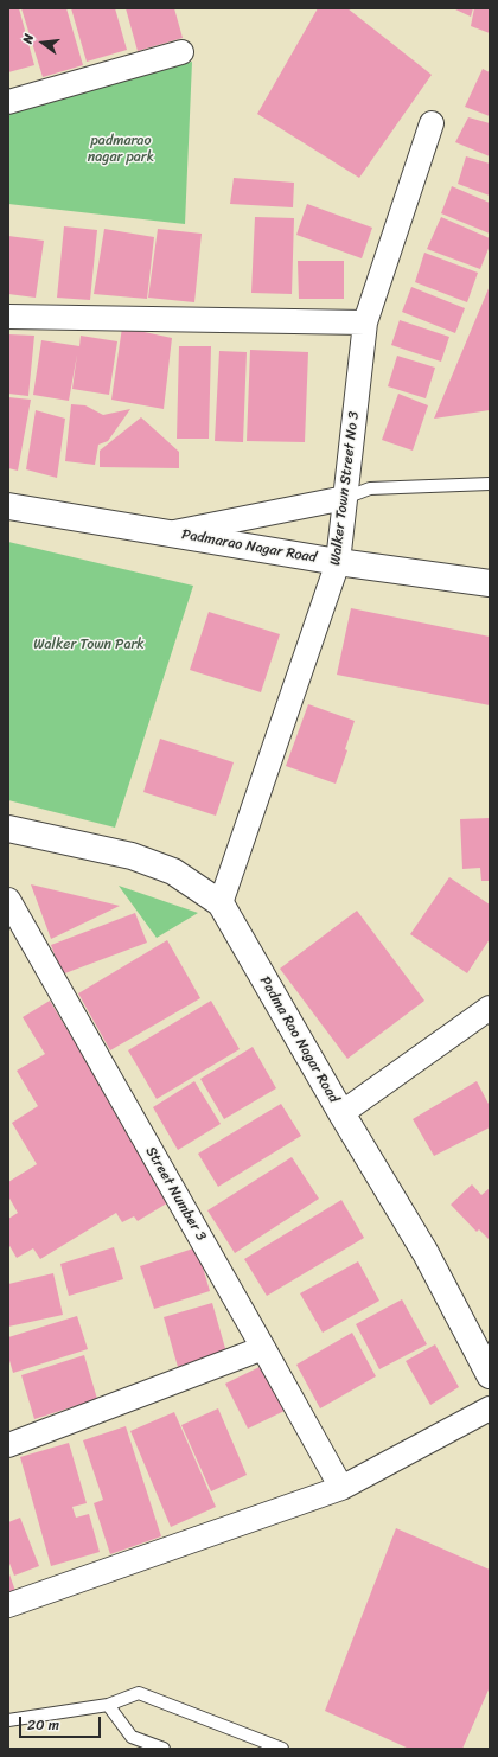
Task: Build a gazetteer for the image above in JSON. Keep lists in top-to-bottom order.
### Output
{
  "streets": {
    "main road": ["Padmarao Nagar Road", "Padma Rao Nagar Road"],
    "street": ["Walker Town Street No 3", "Street Number 3"]
  },
  "crossings": [
    ["Walker Town Street No 3", "Padmarao Nagar Road"],
    ["Walker Town Street No 3", "Padma Rao Nagar Road"]
  ],
  "parks": ["padmarao nagar park", "Walker Town Park"],
  "scale_bar": "20 m",
  "north": "left"
}
